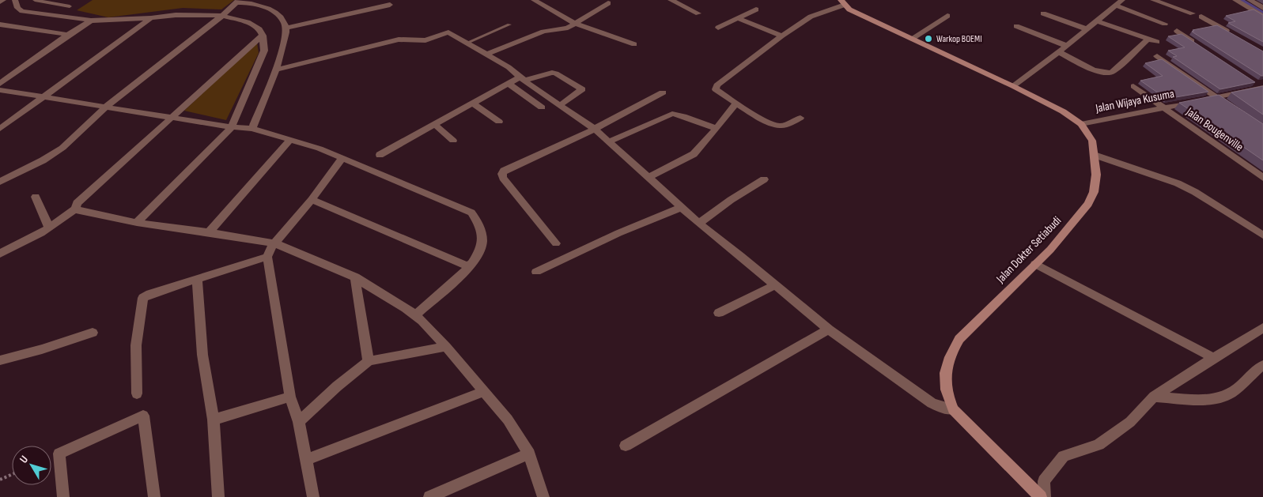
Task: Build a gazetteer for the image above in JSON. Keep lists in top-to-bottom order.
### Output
{
  "streets": {
    "main road": ["Jalan Dokter Setiabudi"],
    "street": ["Jalan Wijaya Kusuma", "Jalan Bougenville"]
  },
  "crossings": [
    ["Jalan Wijaya Kusuma", "Jalan Bougenville"],
    ["Jalan Wijaya Kusuma", "Jalan Dokter Setiabudi"]
  ],
  "places": ["Warkop BOEMI"],
  "north": "top left"
}
